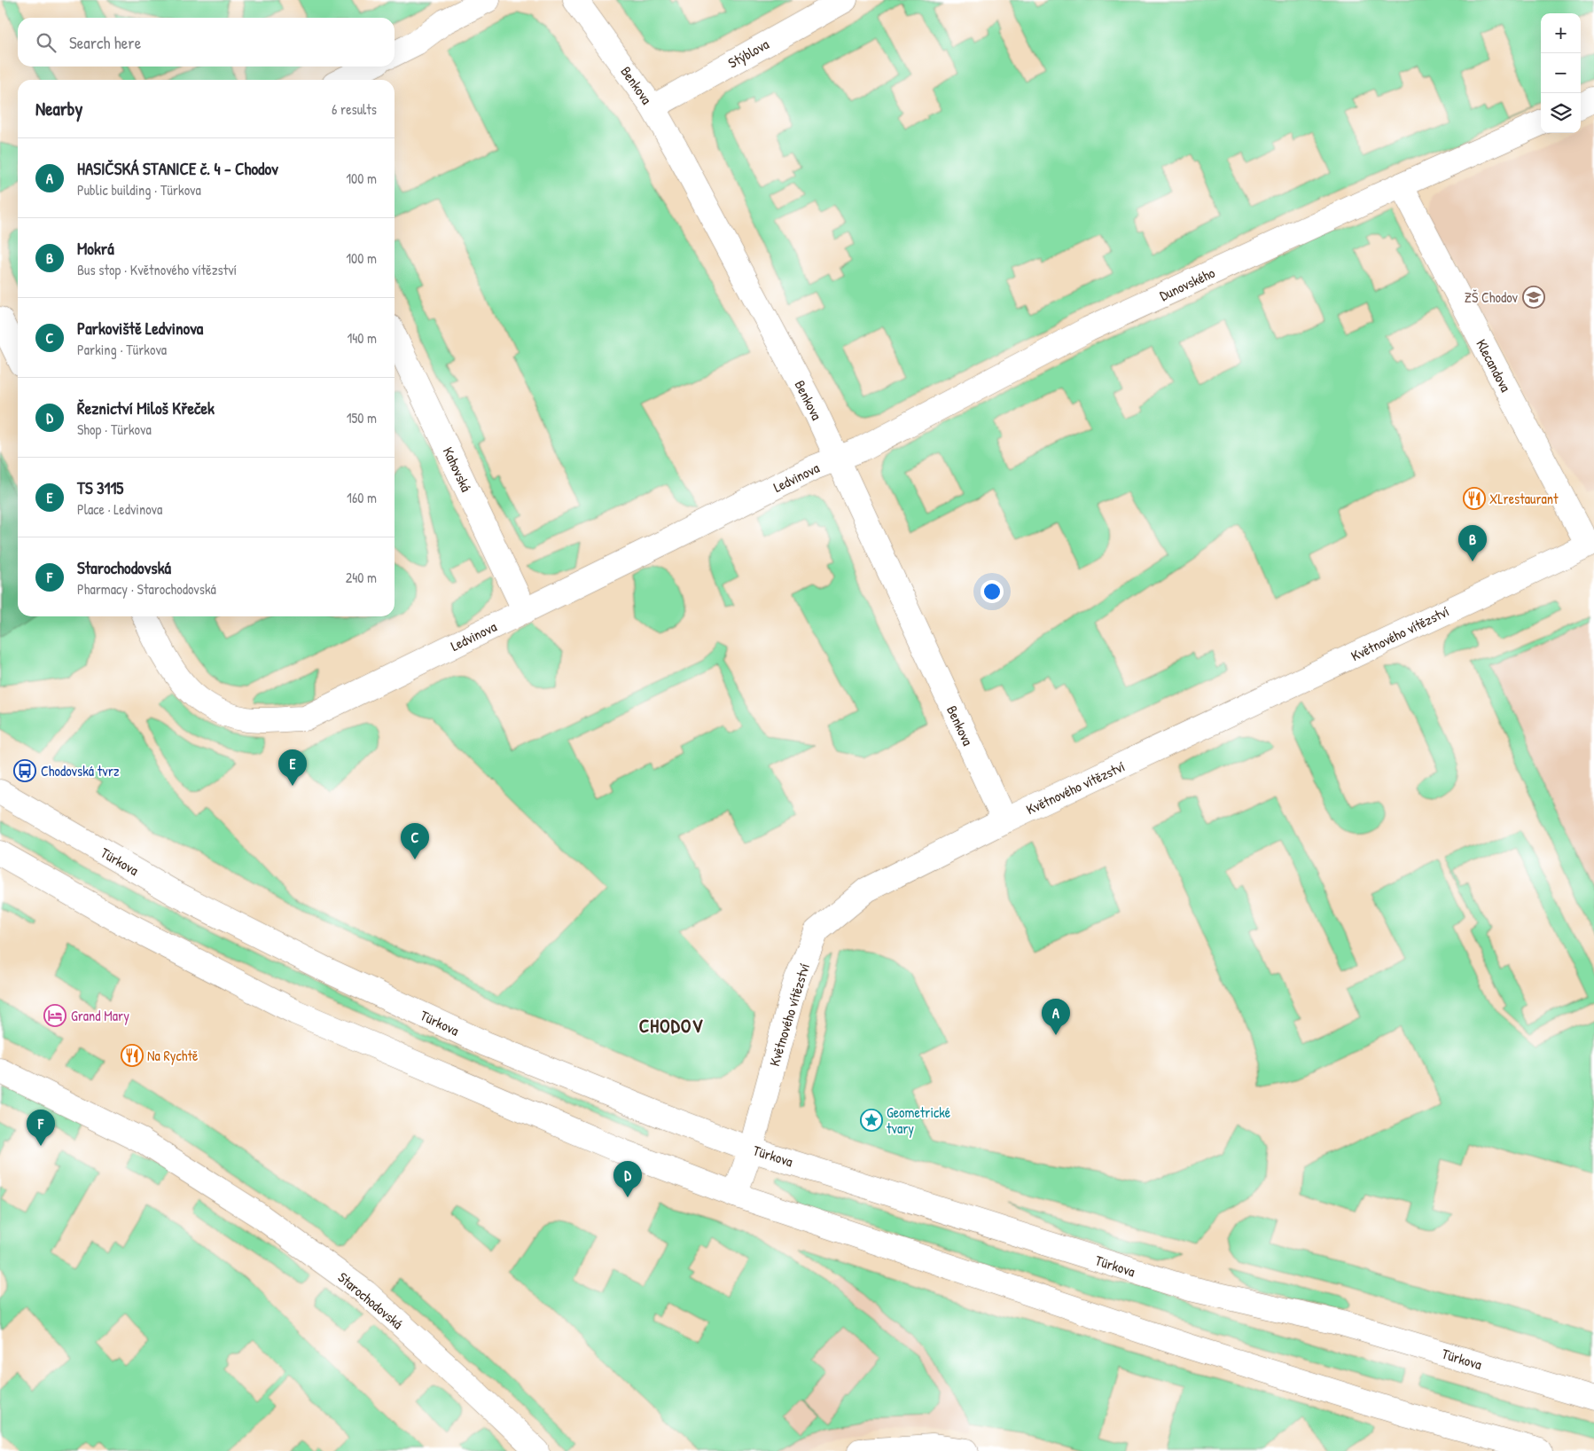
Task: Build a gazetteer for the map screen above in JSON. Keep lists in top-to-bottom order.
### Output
{
  "streets": {
    "street": [
      "Stýblova",
      "Benkova",
      "Dunovského",
      "Klecandova",
      "Kahovská",
      "Ledvinova",
      "Květnového vítězství",
      "Türkova",
      "Starochodovská"
    ]
  },
  "crossings": [
    ["Stýblova", "Benkova"],
    ["Benkova", "Dunovského"],
    ["Benkova", "Ledvinova"],
    ["Benkova", "Květnového vítězství"],
    ["Dunovského", "Klecandova"],
    ["Dunovského", "Ledvinova"],
    ["Klecandova", "Květnového vítězství"],
    ["Kahovská", "Ledvinova"],
    ["Květnového vítězství", "Türkova"]
  ],
  "districts": ["CHODOV"],
  "places": {
    "school or university": ["ZŠ Chodov"],
    "restaurant": ["XLrestaurant", "Na Rychtě"],
    "bus stop": ["Chodovská tvrz"],
    "hotel": ["Grand Mary"],
    "place": ["Geometrické tvary"]
  },
  "page": {
    "map_buttons": ["+", "−"],
    "search": "Search here",
    "heading": ["Nearby", "6 results"],
    "list": [
      {
        "mark": "A",
        "name": "HASIČSKÁ STANICE č. 4 - Chodov",
        "note": "Public building · Türkova",
        "value": "100 m"
      },
      {
        "mark": "B",
        "name": "Mokrá",
        "note": "Bus stop · Květnového vítězství",
        "value": "100 m"
      },
      {
        "mark": "C",
        "name": "Parkoviště Ledvinova",
        "note": "Parking · Türkova",
        "value": "140 m"
      },
      {
        "mark": "D",
        "name": "Řeznictví Miloš Křeček",
        "note": "Shop · Türkova",
        "value": "150 m"
      },
      {
        "mark": "E",
        "name": "TS 3115",
        "note": "Place · Ledvinova",
        "value": "160 m"
      },
      {
        "mark": "F",
        "name": "Starochodovská",
        "note": "Pharmacy · Starochodovská",
        "value": "240 m"
      }
    ],
    "pins": [
      "B",
      "E",
      "C",
      "A",
      "F",
      "D"
    ]
  }
}
